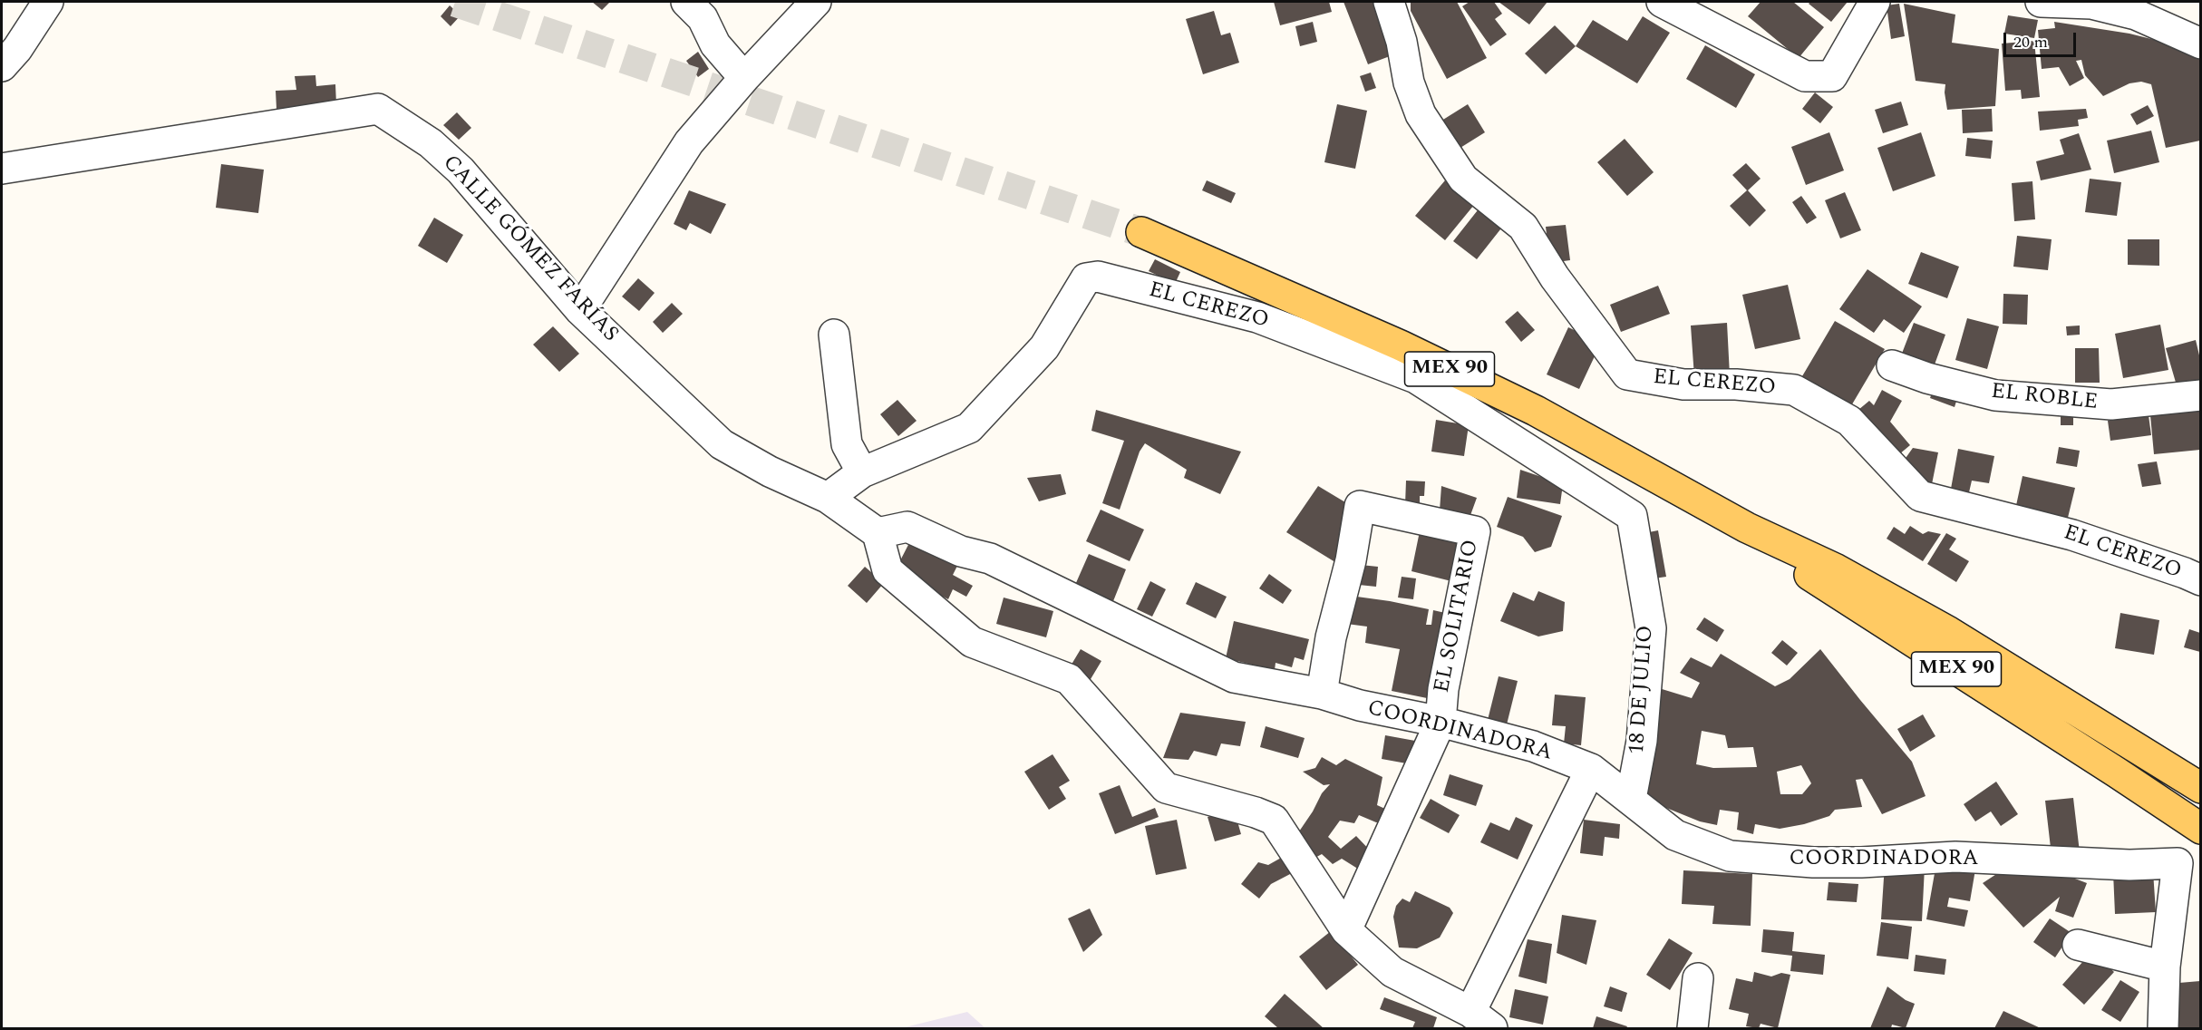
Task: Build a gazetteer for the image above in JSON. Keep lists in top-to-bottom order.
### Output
{
  "streets": {
    "main road": ["MEX 90"],
    "street": [
      "CALLE GÓMEZ FARÍAS",
      "EL CEREZO",
      "EL ROBLE",
      "EL SOLITARIO",
      "18 DE JULIO",
      "COORDINADORA"
    ]
  },
  "crossings": [
    ["CALLE GÓMEZ FARÍAS", "EL CEREZO"],
    ["CALLE GÓMEZ FARÍAS", "COORDINADORA"],
    ["EL CEREZO", "18 DE JULIO"],
    ["EL SOLITARIO", "COORDINADORA"],
    ["18 DE JULIO", "COORDINADORA"]
  ],
  "scale_bar": "20 m"
}
